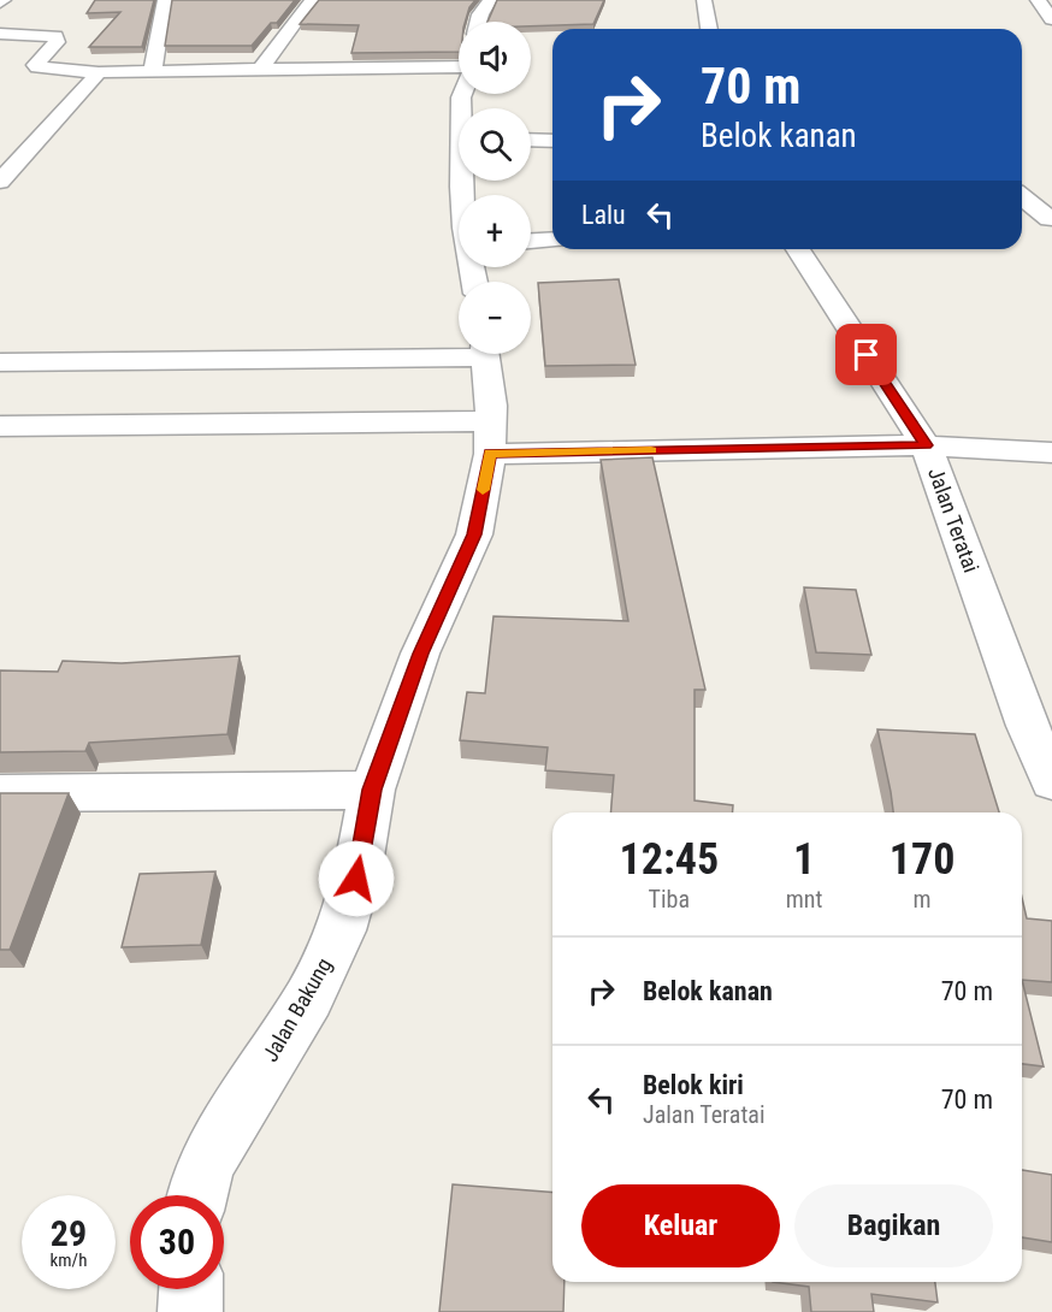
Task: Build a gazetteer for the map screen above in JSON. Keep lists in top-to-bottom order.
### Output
{
  "streets": {
    "street": ["Jalan Teratai", "Jalan Bakung"]
  },
  "page": {
    "map_buttons": ["+", "−"],
    "turn": ["70 m", "Belok kanan"],
    "then": "Lalu",
    "eta": [
      "12:45",
      "Tiba",
      "1",
      "mnt",
      "170",
      "m"
    ],
    "list": [
      {
        "name": "Belok kanan",
        "value": "70 m"
      },
      {
        "name": "Belok kiri",
        "note": "Jalan Teratai",
        "value": "70 m"
      }
    ],
    "buttons": ["Keluar", "Bagikan"],
    "speed": "29 km/h",
    "limit": "30"
  }
}
